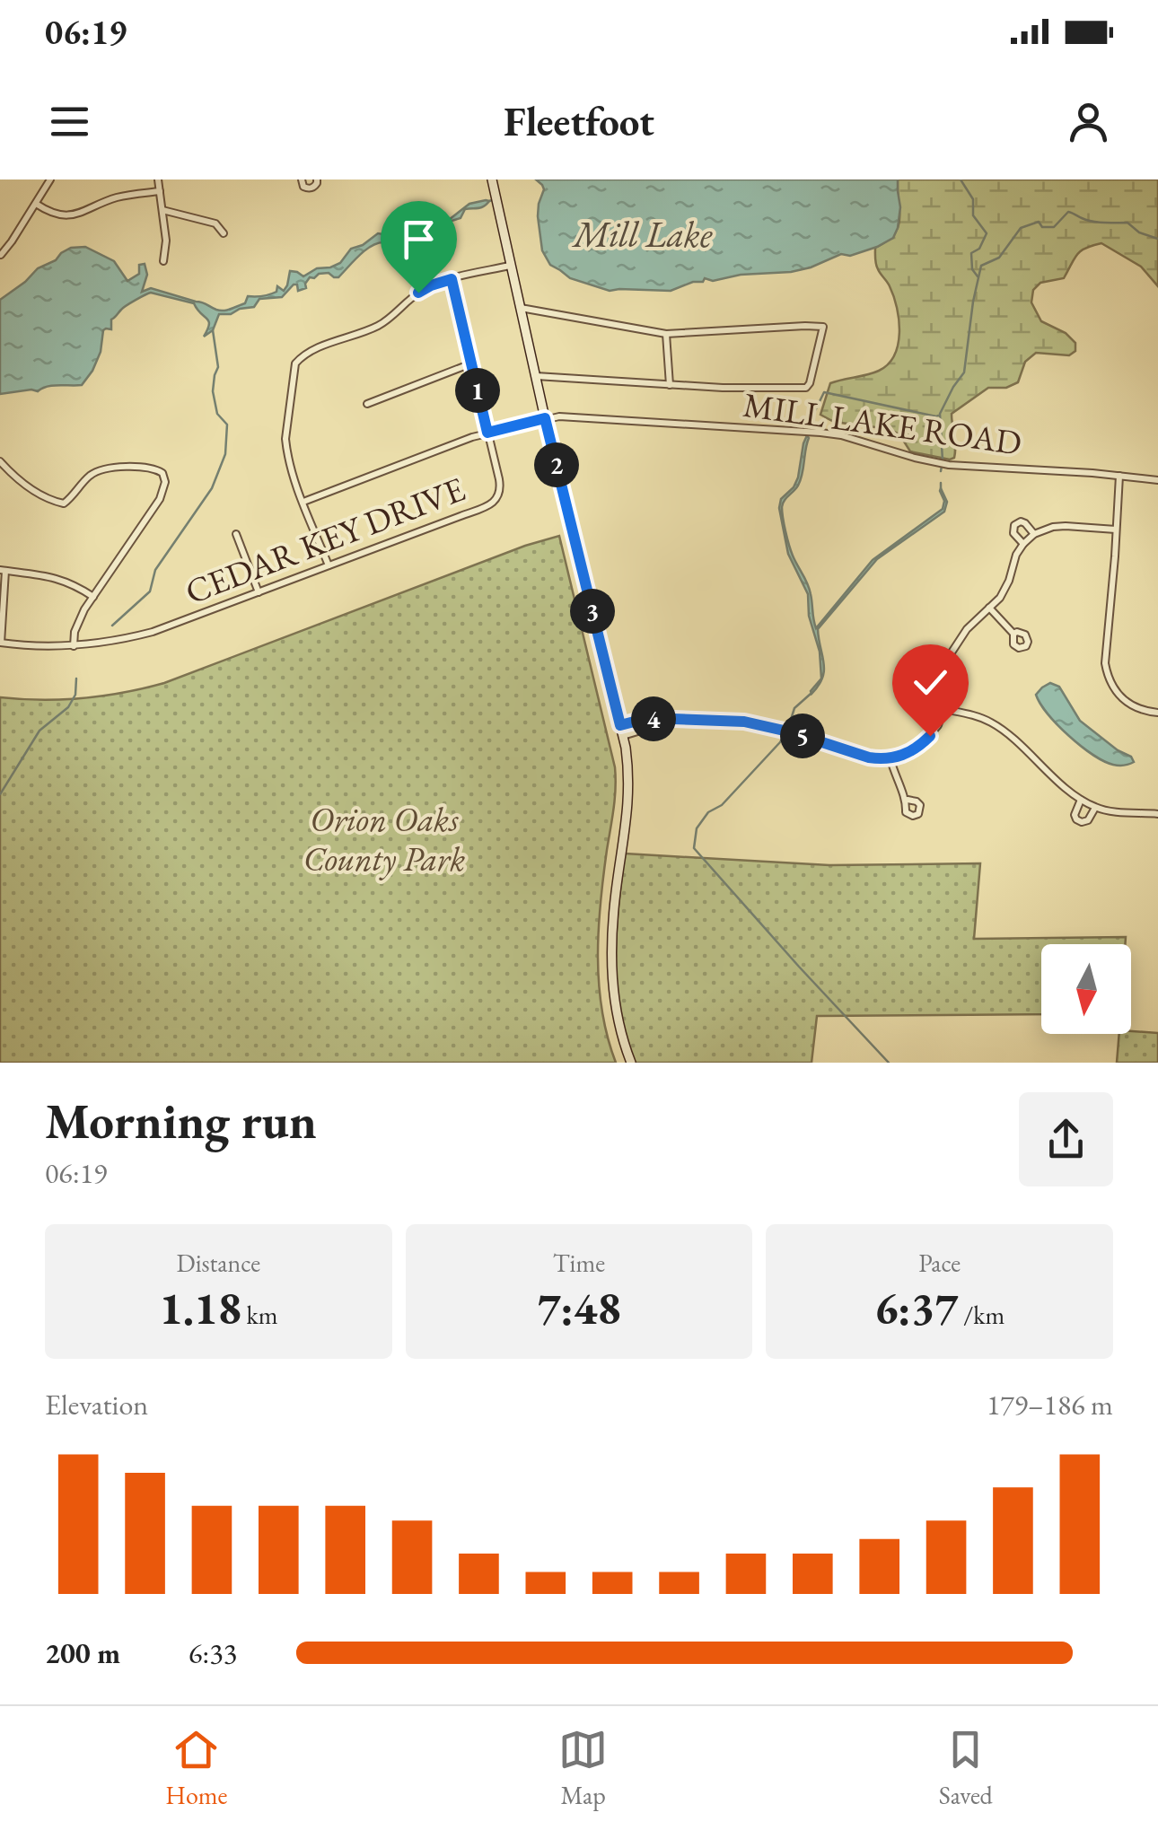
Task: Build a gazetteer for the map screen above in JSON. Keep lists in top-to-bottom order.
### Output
{
  "streets": {
    "street": ["MILL LAKE ROAD", "CEDAR KEY DRIVE"]
  },
  "crossings": [
    ["MILL LAKE ROAD", "CEDAR KEY DRIVE"]
  ],
  "water": ["Mill Lake"],
  "parks": ["Orion Oaks County Park"],
  "north": "bottom",
  "page": {
    "status": "06:19",
    "header": "Fleetfoot",
    "pins": [
      "1",
      "2",
      "3",
      "4",
      "5"
    ],
    "heading": ["Morning run", "06:19"],
    "stats": [
      ["Distance", "1.18 km"],
      ["Time", "7:48"],
      ["Pace", "6:37 /km"]
    ],
    "chart": ["Elevation", "179–186 m"],
    "list": [
      {
        "name": "200 m",
        "note": "6:33"
      }
    ],
    "tabs": ["Home", "Map", "Saved"]
  }
}
